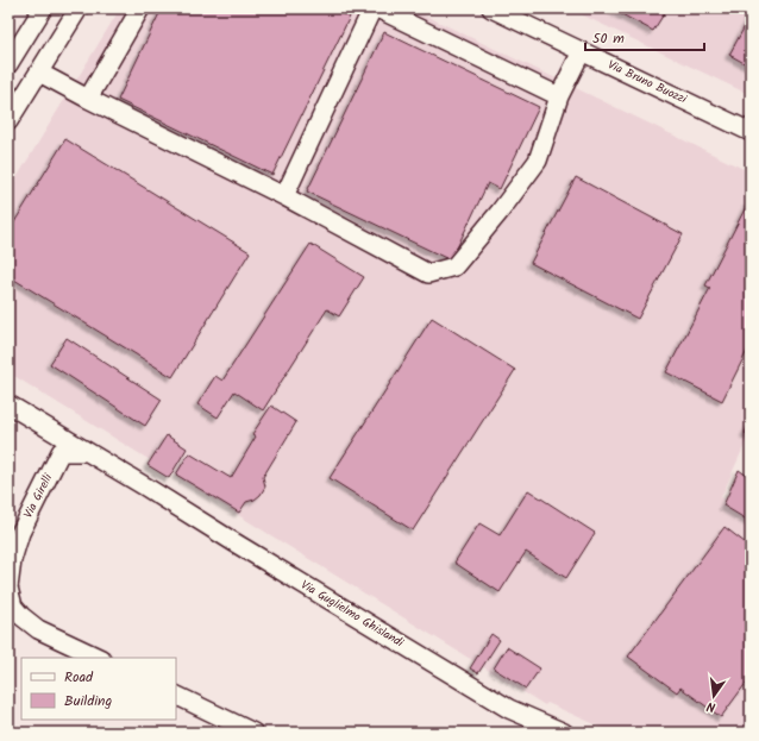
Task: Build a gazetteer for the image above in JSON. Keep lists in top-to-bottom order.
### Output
{
  "streets": {
    "street": ["Via Bruno Buozzi", "Via Girelli", "Via Guglielmo Ghislandi"]
  },
  "crossings": [
    ["Via Girelli", "Via Guglielmo Ghislandi"]
  ],
  "legend": ["Road", "Building"],
  "scale_bar": "50 m",
  "north": "bottom"
}
